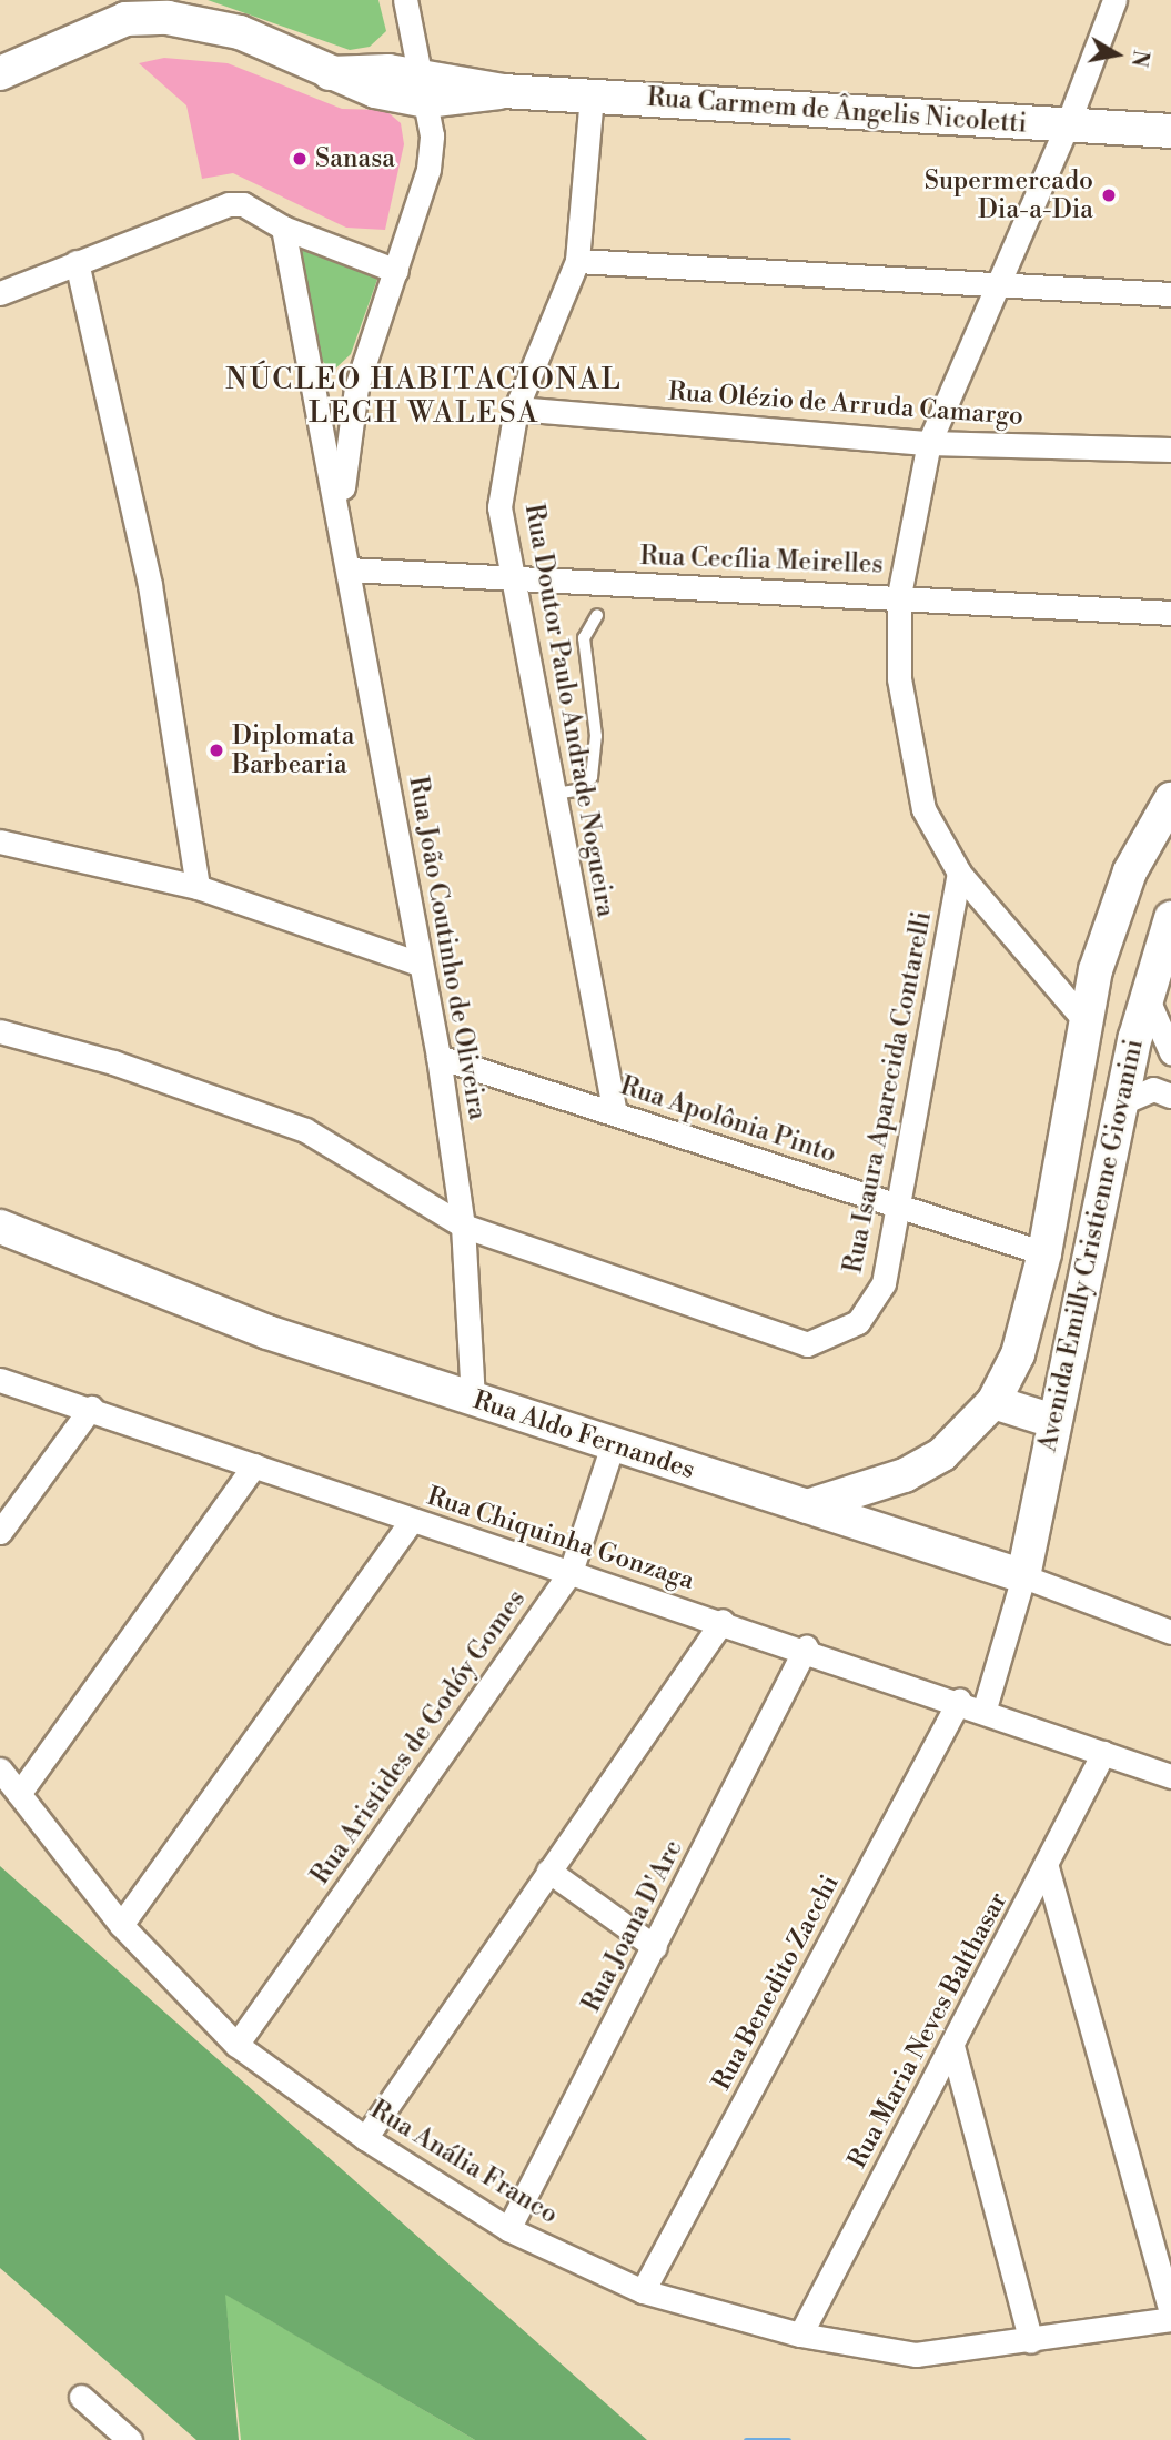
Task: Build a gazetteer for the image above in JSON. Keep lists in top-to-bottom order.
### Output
{
  "streets": {
    "street": [
      "Rua Carmem de Ângelis Nicoletti",
      "Rua Olézio de Arruda Camargo",
      "Rua Cecília Meirelles",
      "Rua Doutor Paulo Andrade Nogueira",
      "Rua João Coutinho de Oliveira",
      "Rua Isaura Aparecida Contarelli",
      "Rua Apolônia Pinto",
      "Avenida Emilly Cristienne Giovanini",
      "Rua Aldo Fernandes",
      "Rua Chiquinha Gonzaga",
      "Rua Aristides de Godóy Gomes",
      "Rua Joana D'Arc",
      "Rua Benedito Zacchi",
      "Rua Maria Neves Balthasar",
      "Rua Anália Franco"
    ]
  },
  "crossings": [
    ["Rua Carmem de Ângelis Nicoletti", "Rua Doutor Paulo Andrade Nogueira"],
    ["Rua Olézio de Arruda Camargo", "Rua Doutor Paulo Andrade Nogueira"],
    ["Rua Cecília Meirelles", "Rua Doutor Paulo Andrade Nogueira"],
    ["Rua Cecília Meirelles", "Rua João Coutinho de Oliveira"],
    ["Rua Doutor Paulo Andrade Nogueira", "Rua Apolônia Pinto"],
    ["Rua João Coutinho de Oliveira", "Rua Isaura Aparecida Contarelli"],
    ["Rua João Coutinho de Oliveira", "Rua Apolônia Pinto"],
    ["Rua João Coutinho de Oliveira", "Rua Aldo Fernandes"],
    ["Rua Isaura Aparecida Contarelli", "Rua Apolônia Pinto"],
    ["Rua Apolônia Pinto", "Avenida Emilly Cristienne Giovanini"],
    ["Avenida Emilly Cristienne Giovanini", "Rua Aldo Fernandes"],
    ["Rua Aldo Fernandes", "Rua Aristides de Godóy Gomes"],
    ["Rua Chiquinha Gonzaga", "Rua Aristides de Godóy Gomes"],
    ["Rua Chiquinha Gonzaga", "Rua Joana D'Arc"],
    ["Rua Chiquinha Gonzaga", "Rua Benedito Zacchi"],
    ["Rua Chiquinha Gonzaga", "Rua Maria Neves Balthasar"],
    ["Rua Aristides de Godóy Gomes", "Rua Anália Franco"],
    ["Rua Joana D'Arc", "Rua Anália Franco"],
    ["Rua Benedito Zacchi", "Rua Anália Franco"],
    ["Rua Maria Neves Balthasar", "Rua Anália Franco"]
  ],
  "districts": ["NÚCLEO HABITACIONAL LECH WALESA"],
  "places": ["Sanasa", "Supermercado Dia-a-Dia", "Diplomata Barbearia"],
  "north": "right"
}
